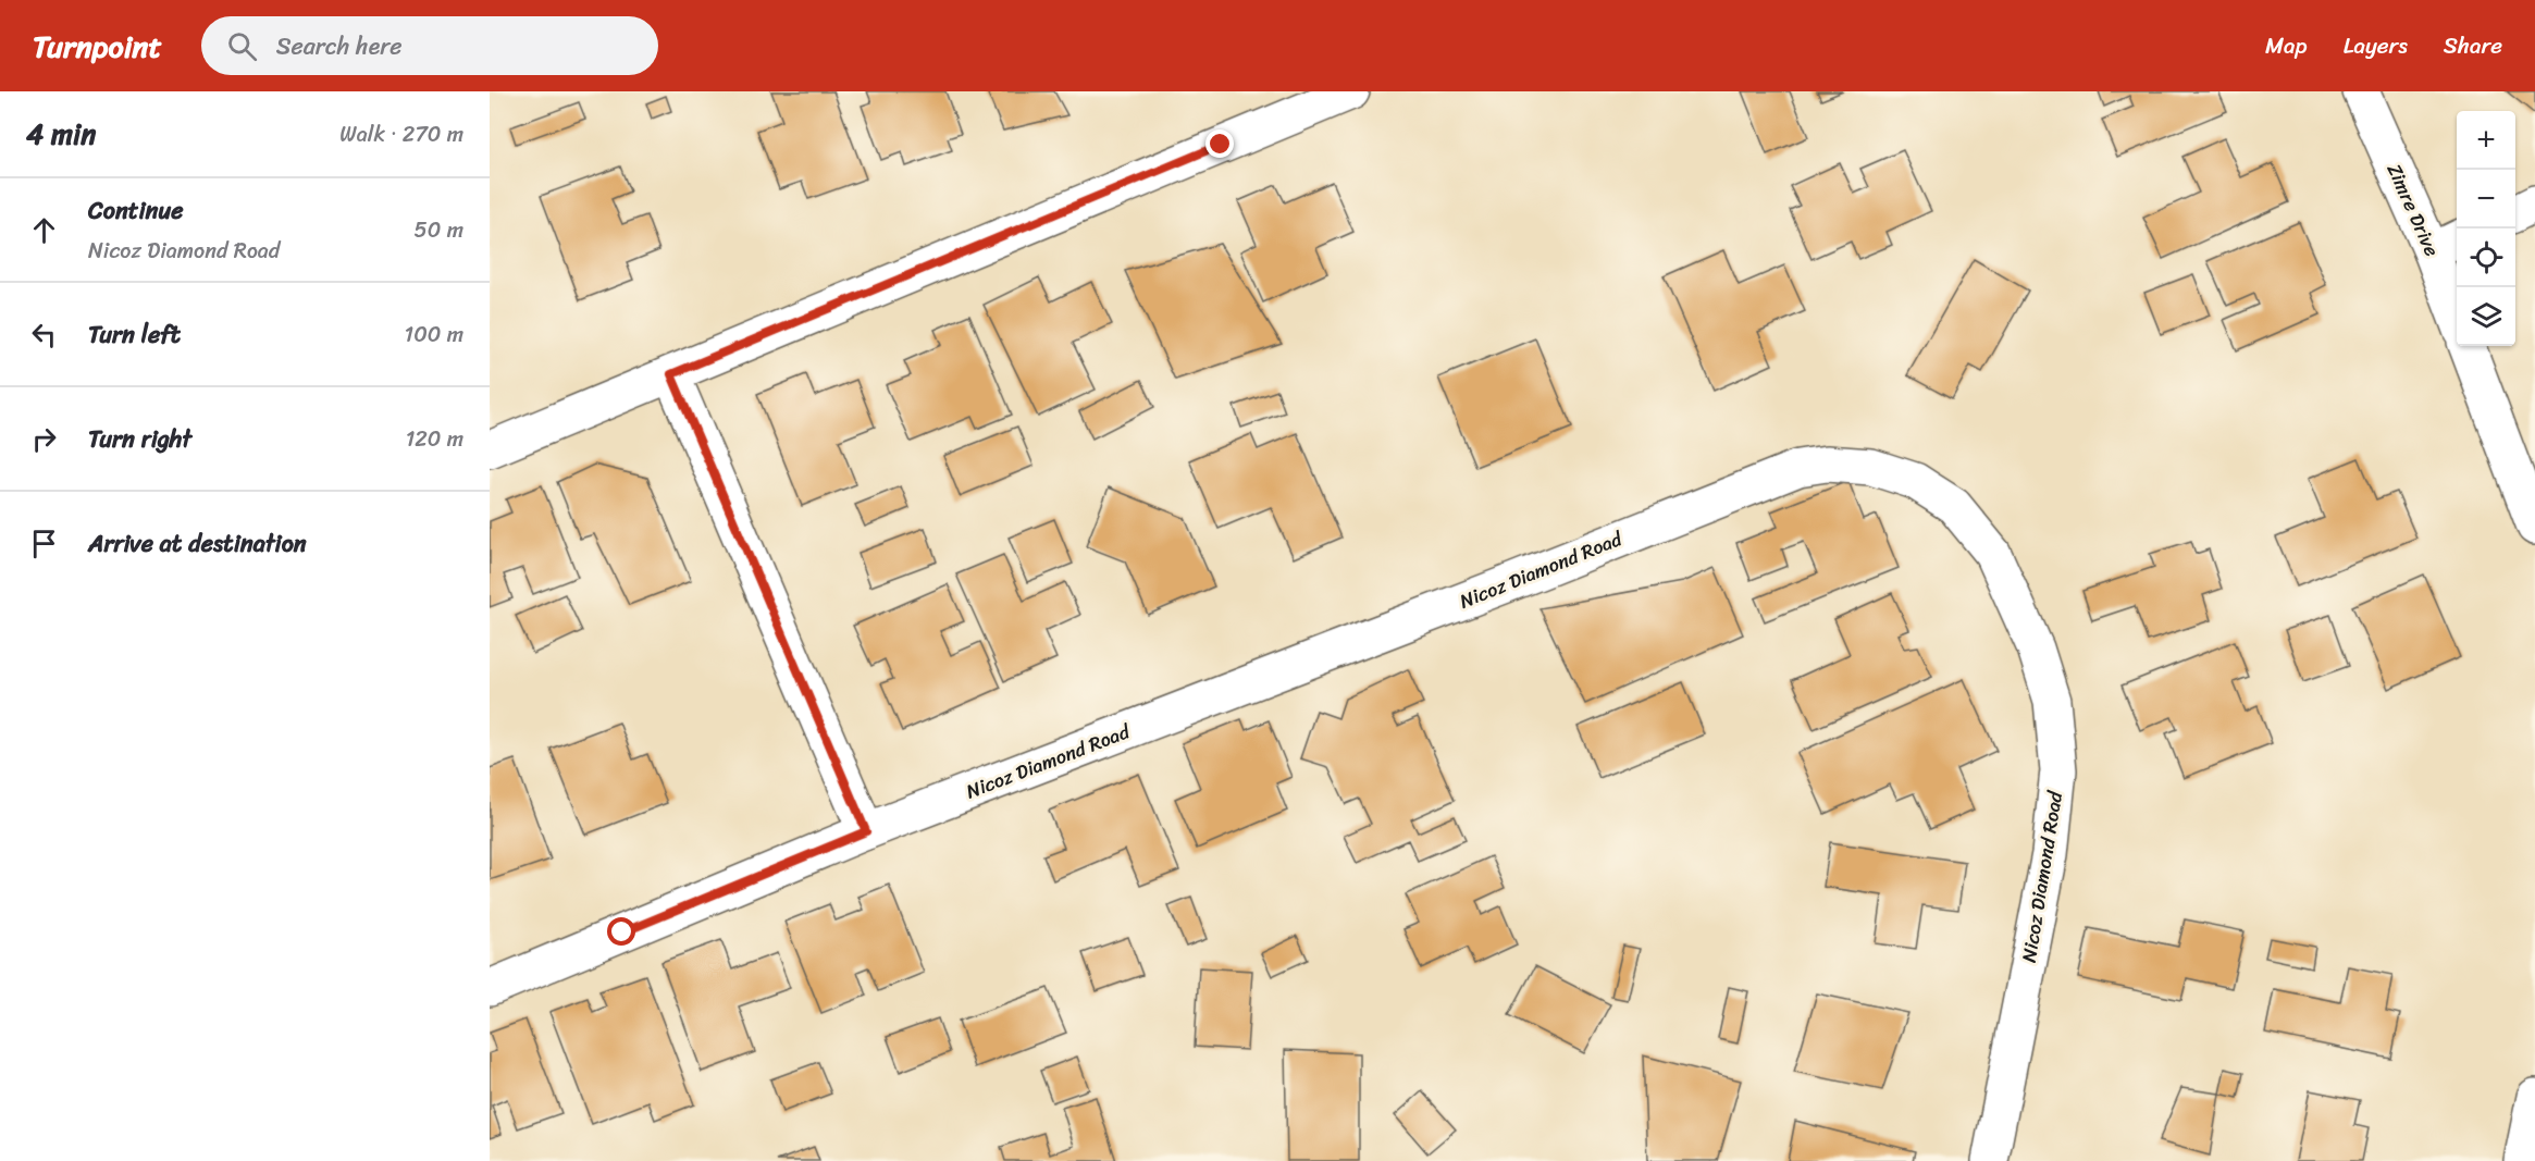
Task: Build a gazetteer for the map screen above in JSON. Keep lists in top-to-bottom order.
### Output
{
  "streets": {
    "street": ["Zimre Drive", "Nicoz Diamond Road"]
  },
  "page": {
    "header": "Turnpoint",
    "search": "Search here",
    "nav": ["Map", "Layers", "Share"],
    "heading": ["4 min", "Walk · 270 m"],
    "map_buttons": ["+", "−"],
    "list": [
      ["Continue", "Nicoz Diamond Road", "50 m"],
      ["Turn left", "100 m"],
      ["Turn right", "120 m"],
      "Arrive at destination"
    ]
  }
}
